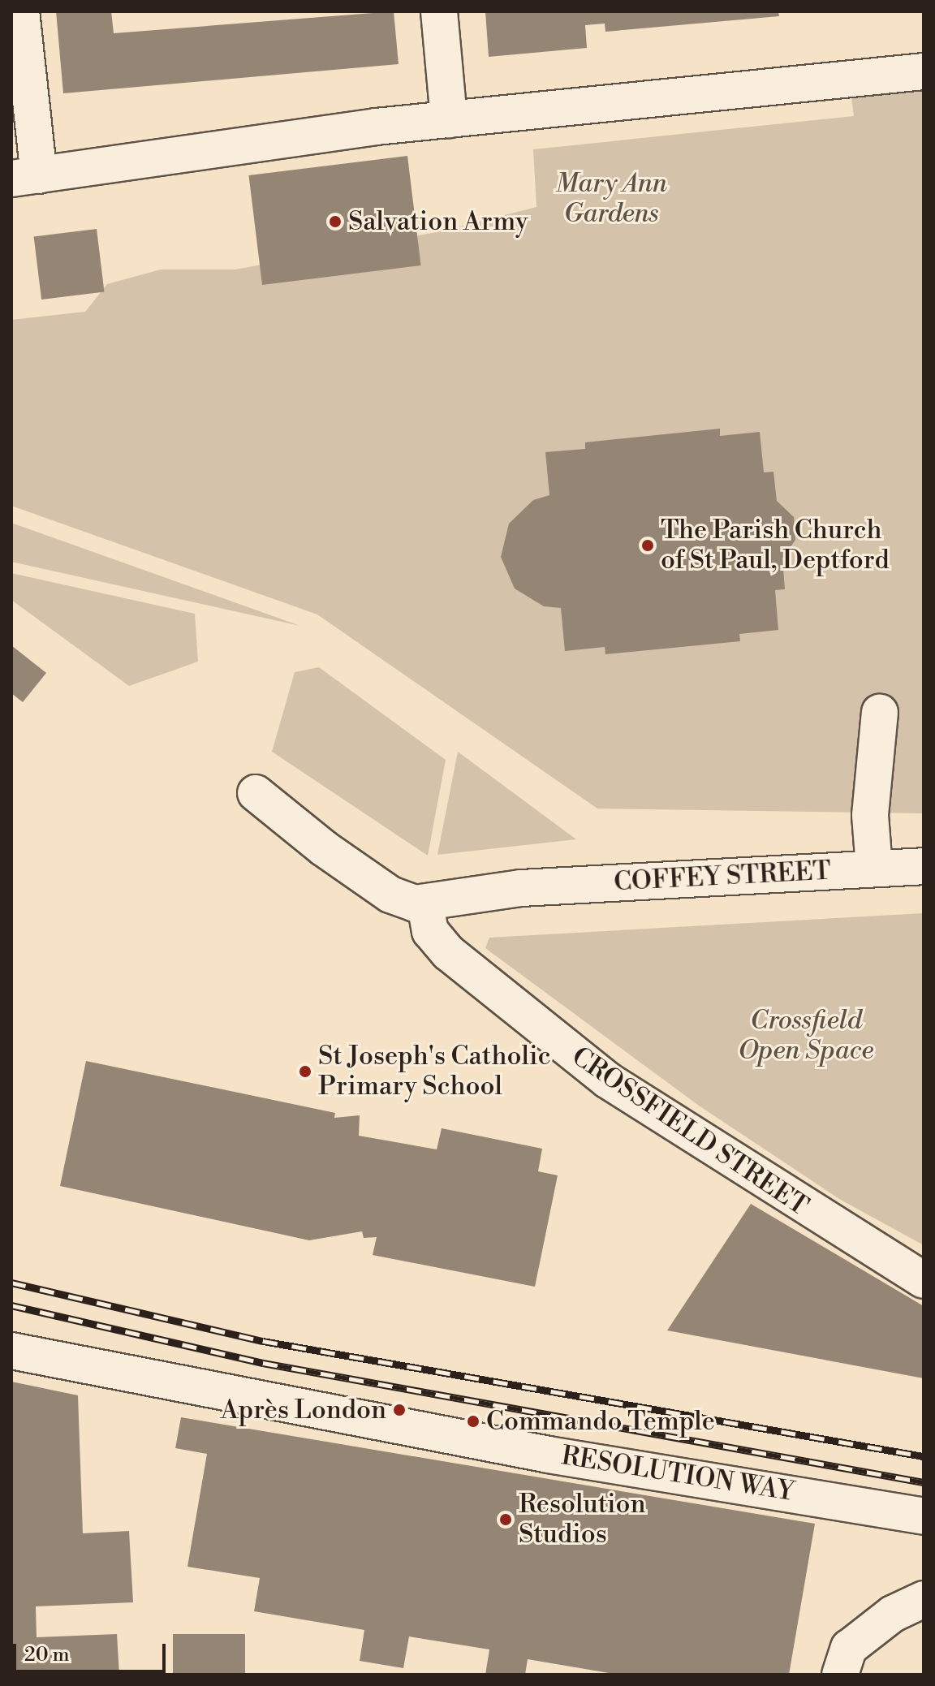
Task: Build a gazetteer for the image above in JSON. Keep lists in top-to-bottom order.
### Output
{
  "streets": {
    "street": ["COFFEY STREET", "CROSSFIELD STREET", "RESOLUTION WAY"]
  },
  "crossings": [
    ["COFFEY STREET", "CROSSFIELD STREET"]
  ],
  "parks": ["Mary Ann Gardens", "Crossfield Open Space"],
  "places": [
    "Salvation Army",
    "The Parish Church of St Paul, Deptford",
    "St Joseph's Catholic Primary School",
    "Après London",
    "Commando Temple",
    "Resolution Studios"
  ],
  "scale_bar": "20 m"
}
